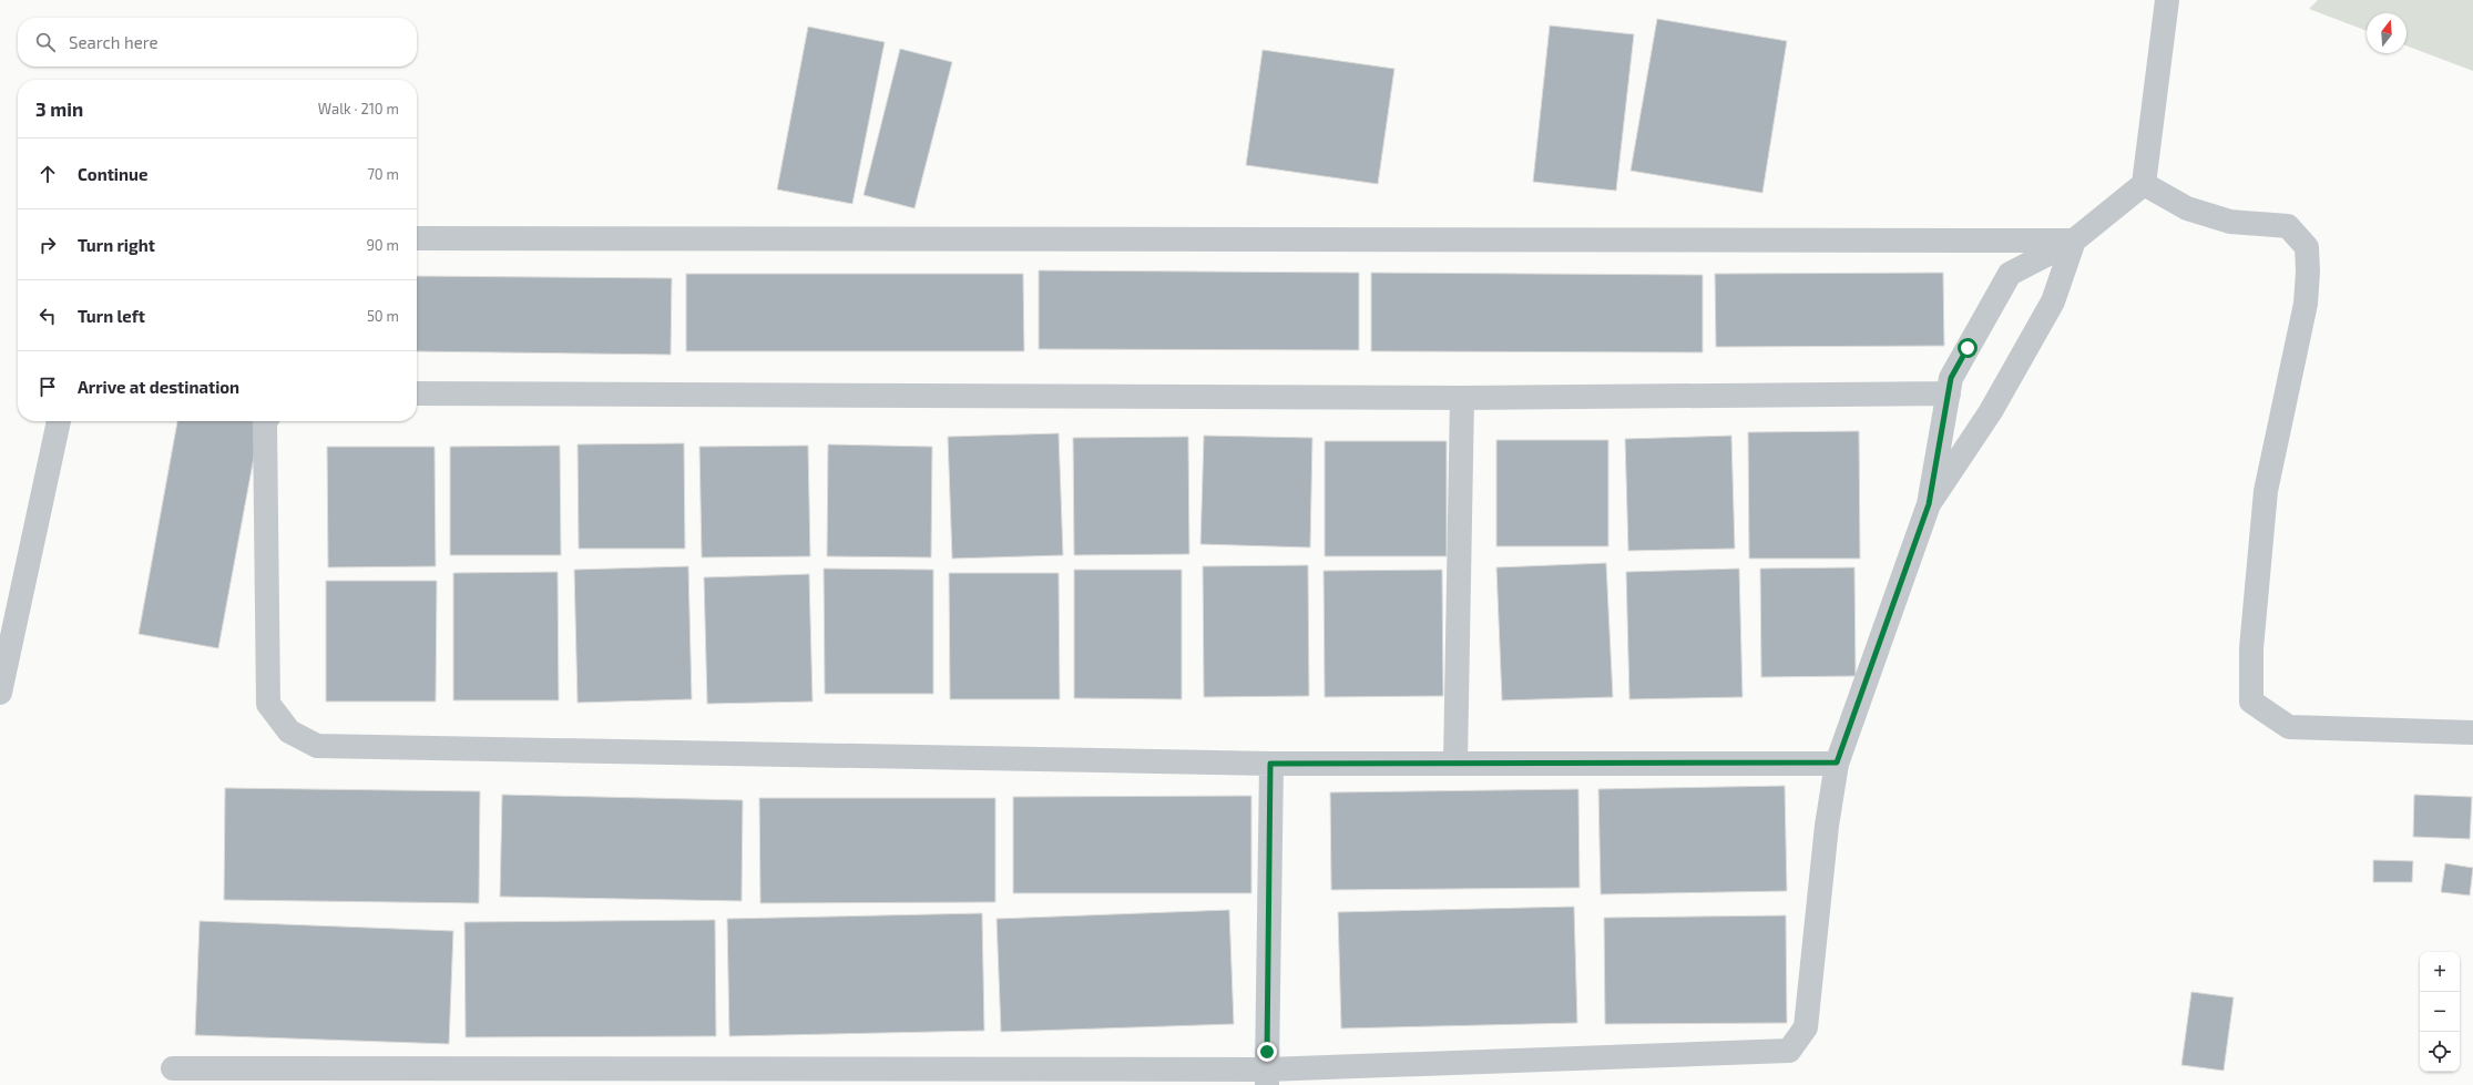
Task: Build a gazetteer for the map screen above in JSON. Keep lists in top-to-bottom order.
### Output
{
  "north": "top",
  "page": {
    "search": "Search here",
    "heading": ["3 min", "Walk · 210 m"],
    "list": [
      ["Continue", "70 m"],
      ["Turn right", "90 m"],
      ["Turn left", "50 m"],
      "Arrive at destination"
    ],
    "map_buttons": ["+", "−"]
  }
}
